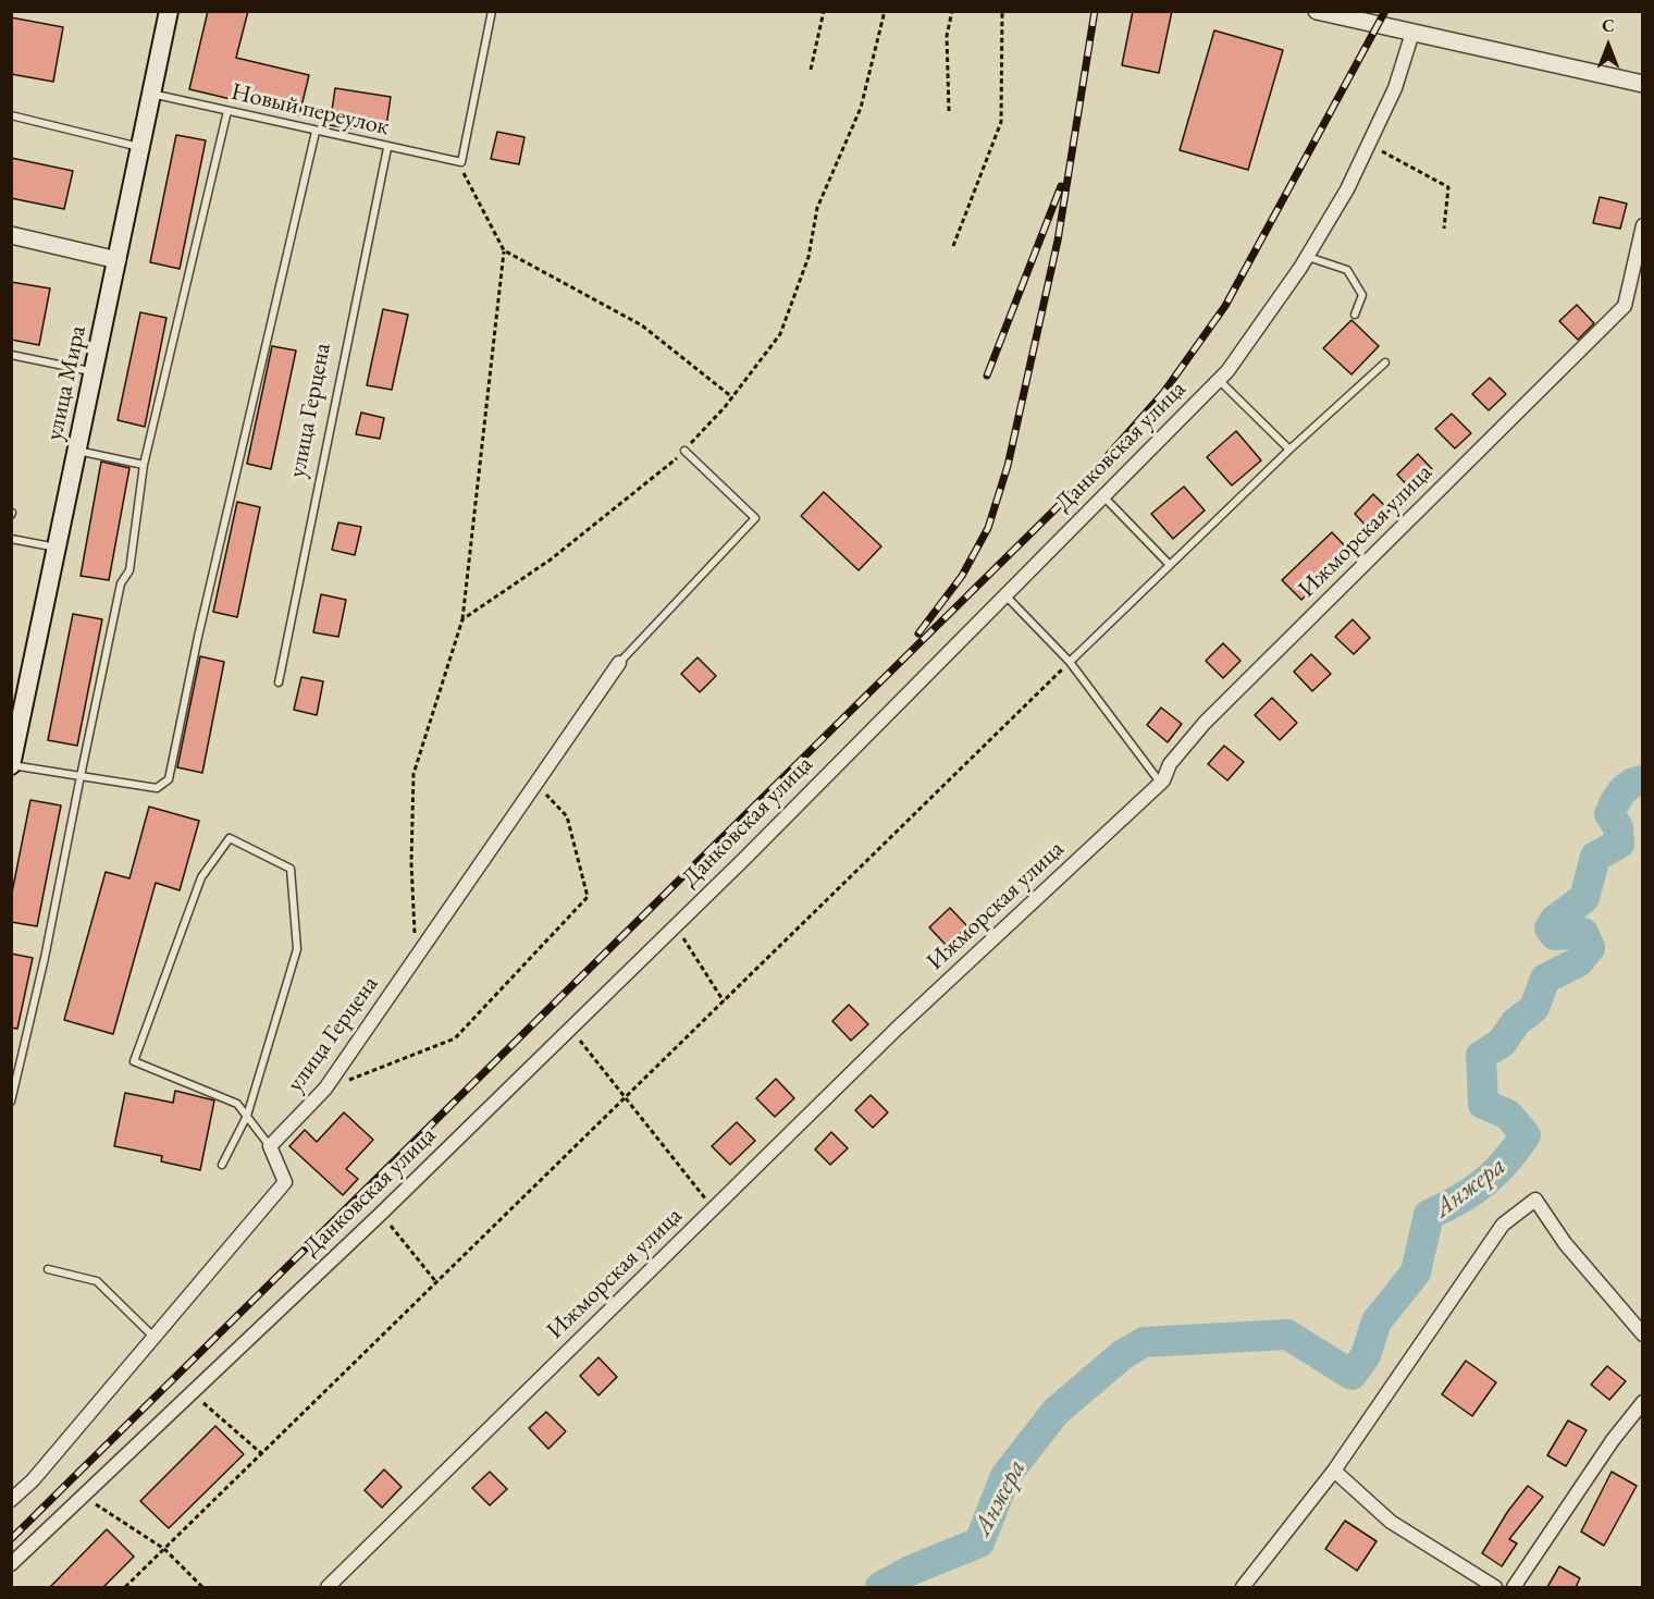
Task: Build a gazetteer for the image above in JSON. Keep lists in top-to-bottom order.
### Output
{
  "streets": {
    "main road": ["улица Мира"],
    "street": ["улица Герцена", "Данковская улица", "Ижморская улица"],
    "lane": ["Новый переулок"]
  },
  "crossings": [
    ["Новый переулок", "улица Мира"],
    ["Новый переулок", "улица Герцена"]
  ],
  "water": ["Анжера"],
  "north": "top"
}
